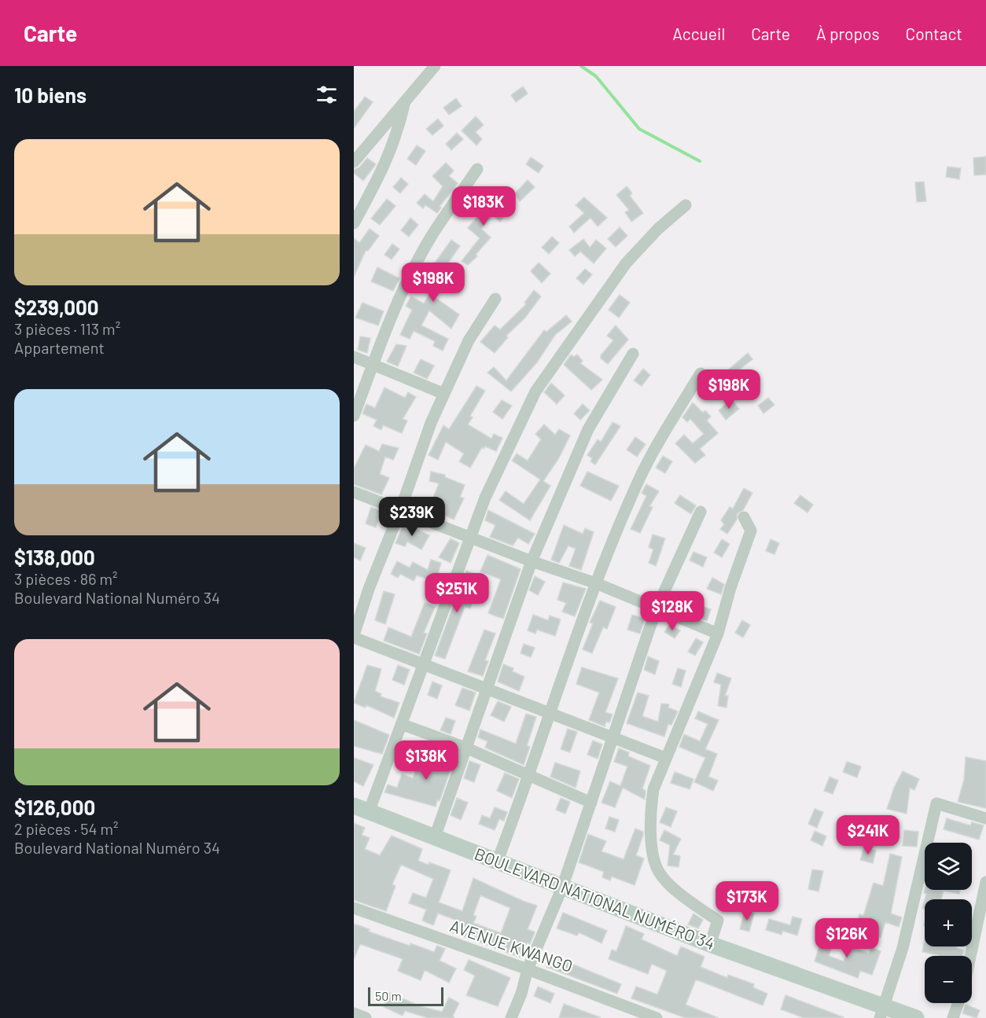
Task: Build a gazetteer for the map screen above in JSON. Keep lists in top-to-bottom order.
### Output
{
  "streets": {
    "main road": ["BOULEVARD NATIONAL NUMÉRO 34"],
    "street": ["AVENUE KWANGO"]
  },
  "scale_bar": "50 m",
  "page": {
    "header": "Carte",
    "nav": [
      "Accueil",
      "Carte",
      "À propos",
      "Contact"
    ],
    "heading": "10 biens",
    "list": [
      {
        "name": "$239,000",
        "note": "3 pièces · 113 m² · Appartement"
      },
      {
        "name": "$138,000",
        "note": "3 pièces · 86 m² · Boulevard National Numéro 34"
      },
      {
        "name": "$126,000",
        "note": "2 pièces · 54 m² · Boulevard National Numéro 34"
      }
    ],
    "price": [
      "$183K",
      "$198K",
      "$198K",
      "$239K",
      "$251K",
      "$128K",
      "$138K",
      "$241K",
      "$173K",
      "$126K"
    ],
    "map_buttons": ["+", "−"],
    "scale": "50 m"
  }
}
